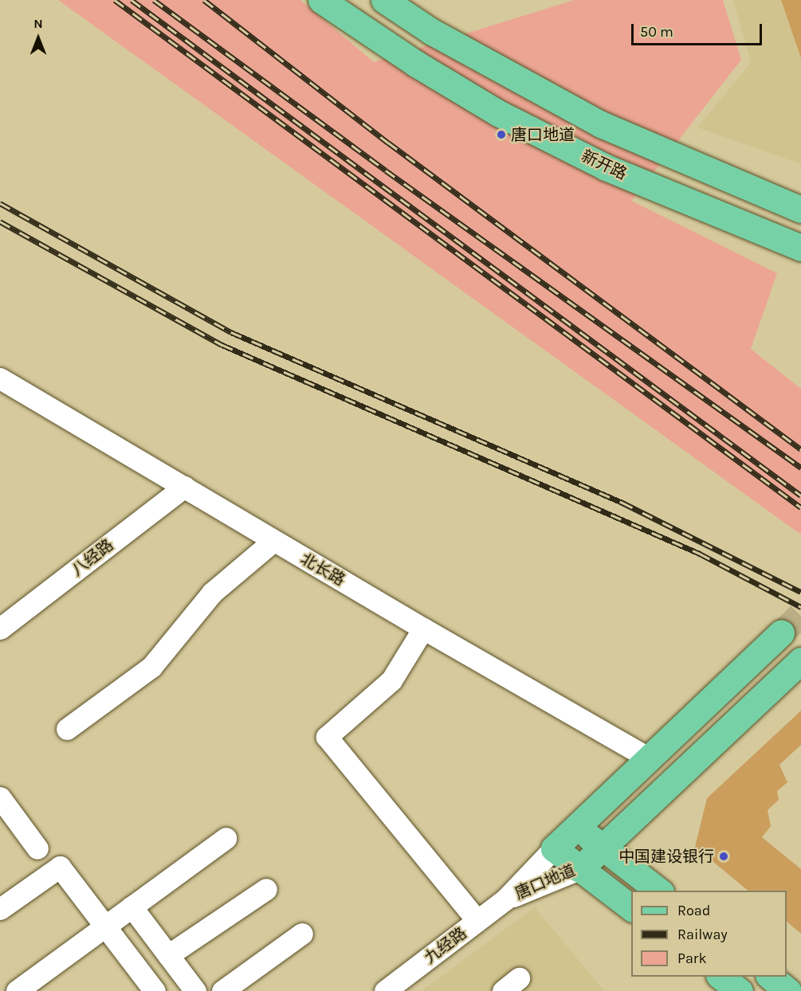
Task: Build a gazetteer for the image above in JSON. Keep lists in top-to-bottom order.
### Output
{
  "streets": {
    "main road": ["新开路", "唐口地道"],
    "street": ["八经路", "北长路", "九经路"]
  },
  "crossings": [
    ["八经路", "北长路"],
    ["北长路", "唐口地道"],
    ["唐口地道", "九经路"]
  ],
  "places": ["唐口地道", "中国建设银行"],
  "legend": ["Road", "Railway", "Park"],
  "scale_bar": "50 m",
  "north": "top"
}
